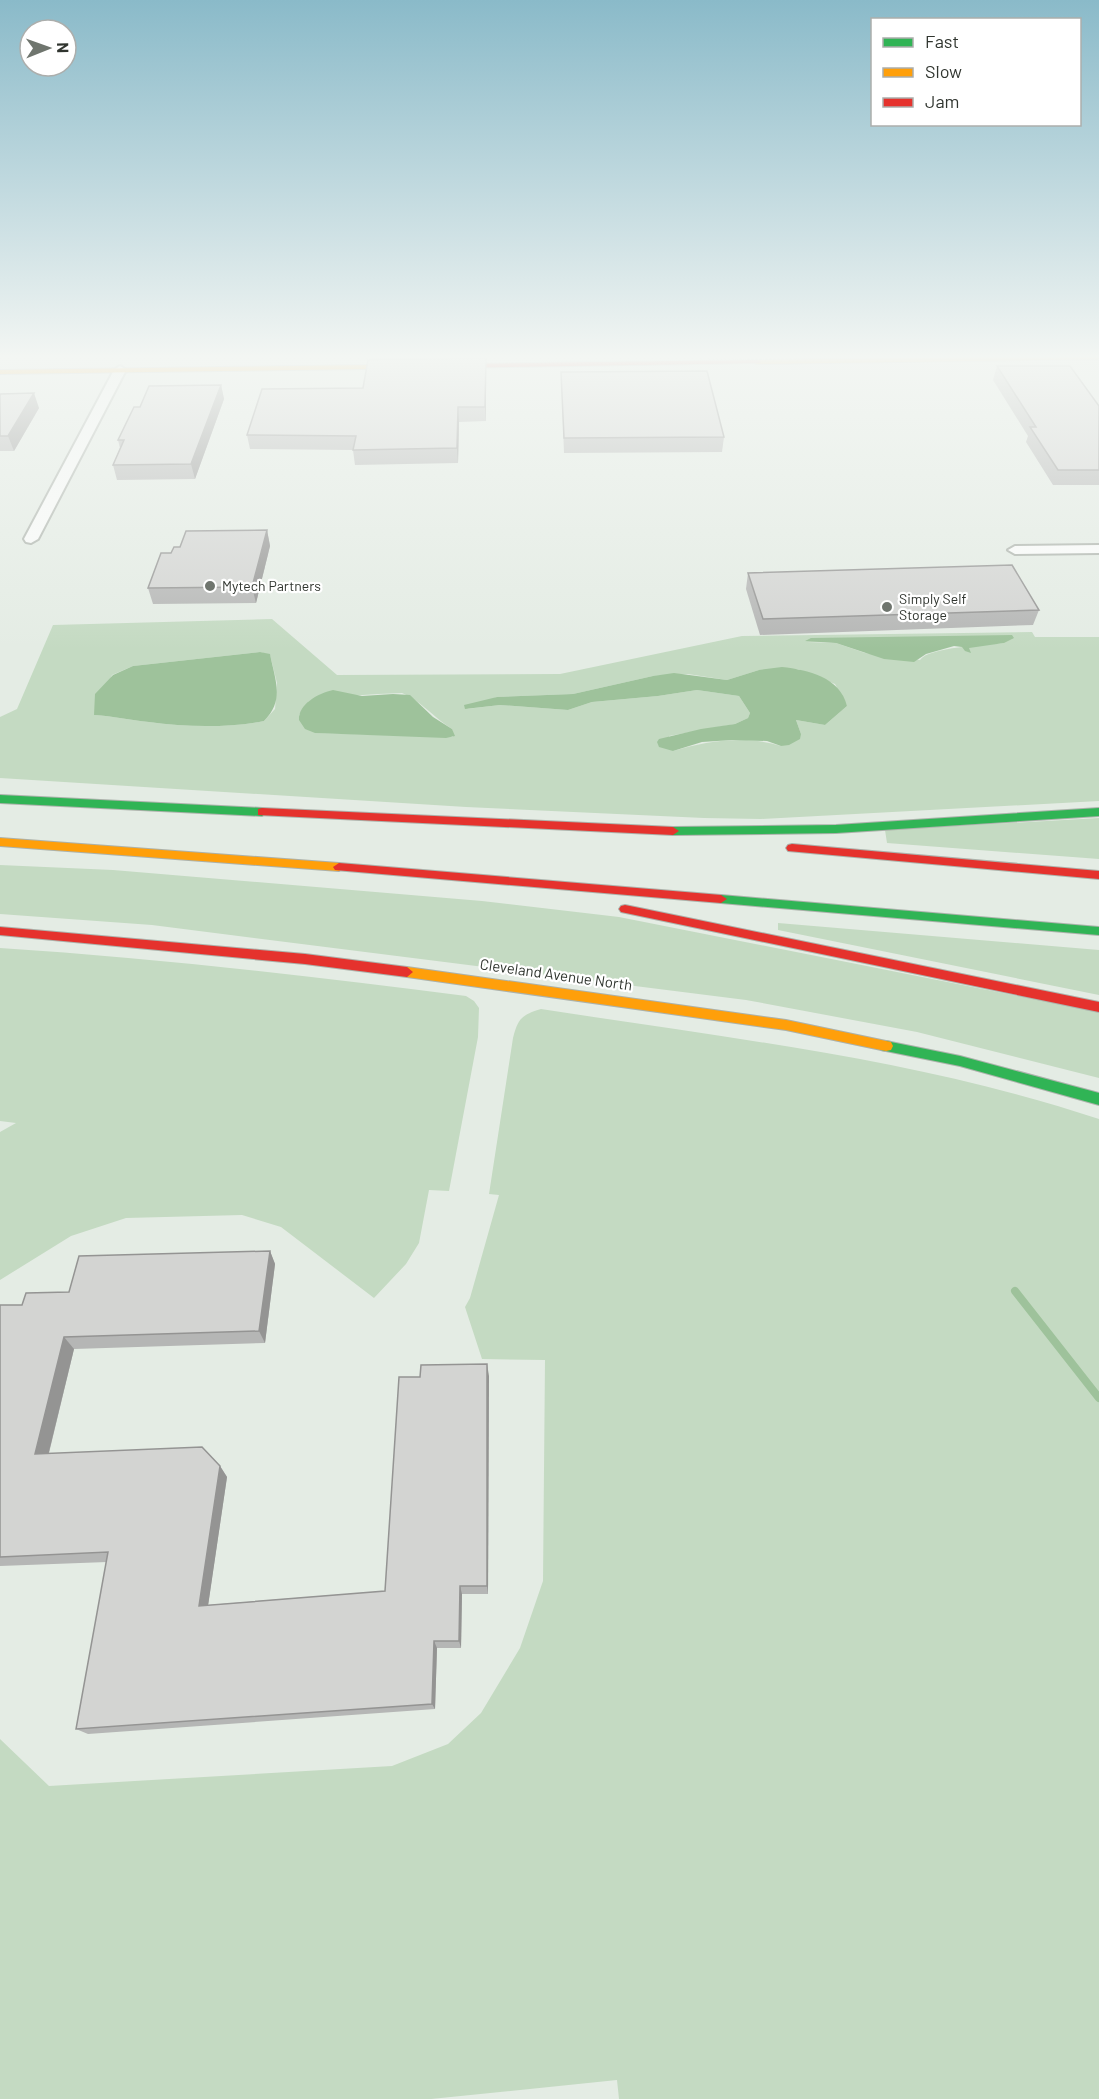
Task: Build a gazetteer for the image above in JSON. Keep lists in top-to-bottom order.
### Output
{
  "streets": {
    "main road": ["Cleveland Avenue North"]
  },
  "places": ["Mytech Partners", "Simply Self Storage"],
  "legend": ["Fast", "Slow", "Jam"],
  "north": "right"
}
